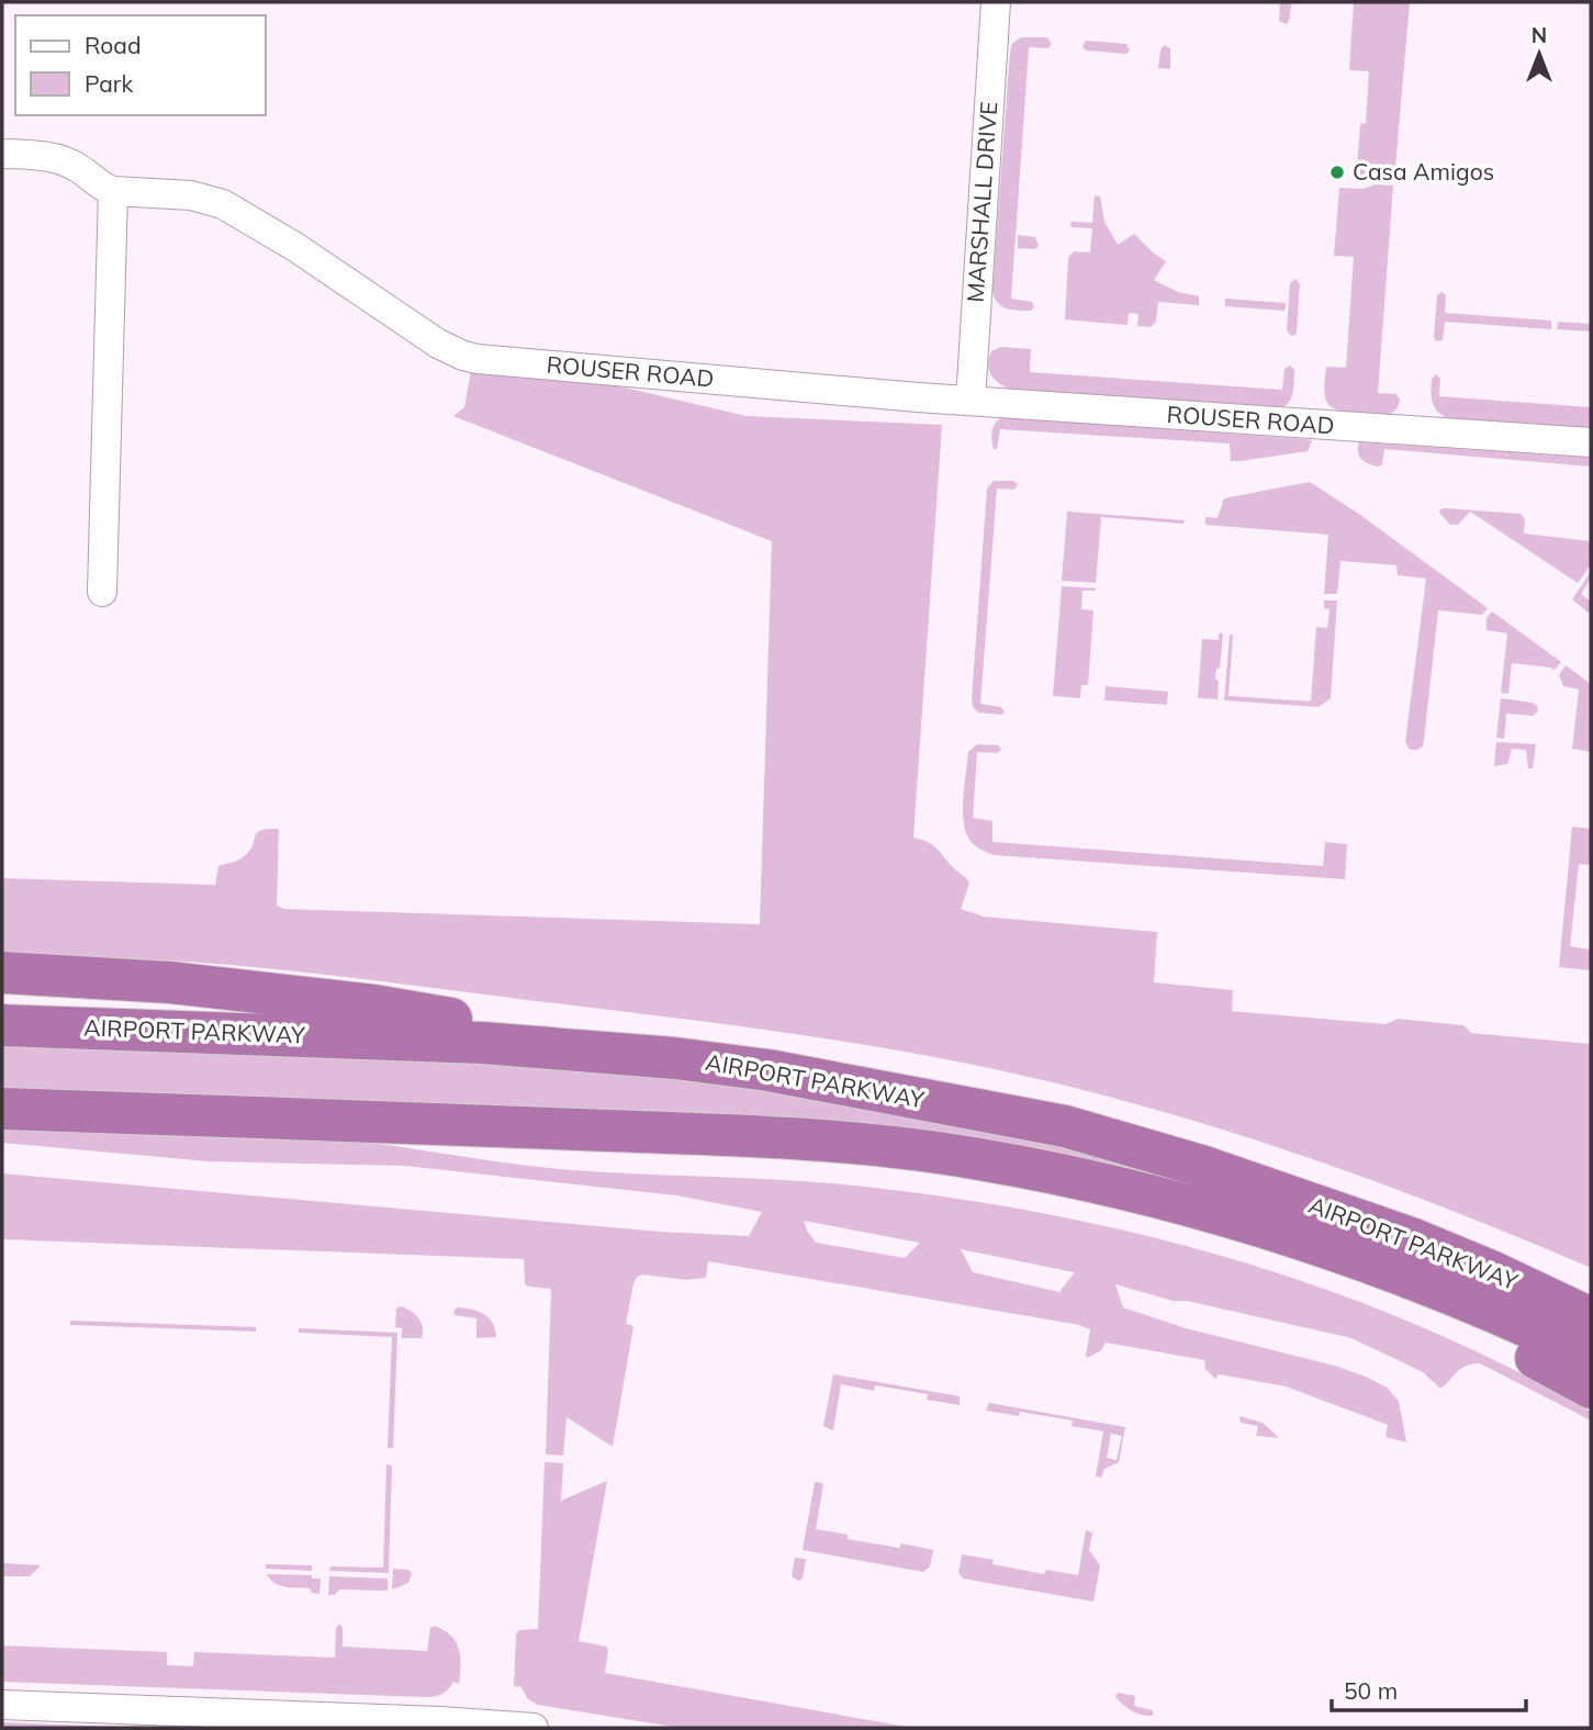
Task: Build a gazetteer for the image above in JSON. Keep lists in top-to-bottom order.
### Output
{
  "streets": {
    "highway": ["AIRPORT PARKWAY"],
    "street": ["MARSHALL DRIVE", "ROUSER ROAD"]
  },
  "crossings": [
    ["MARSHALL DRIVE", "ROUSER ROAD"]
  ],
  "places": ["Casa Amigos"],
  "legend": ["Road", "Park"],
  "scale_bar": "50 m",
  "north": "top"
}
